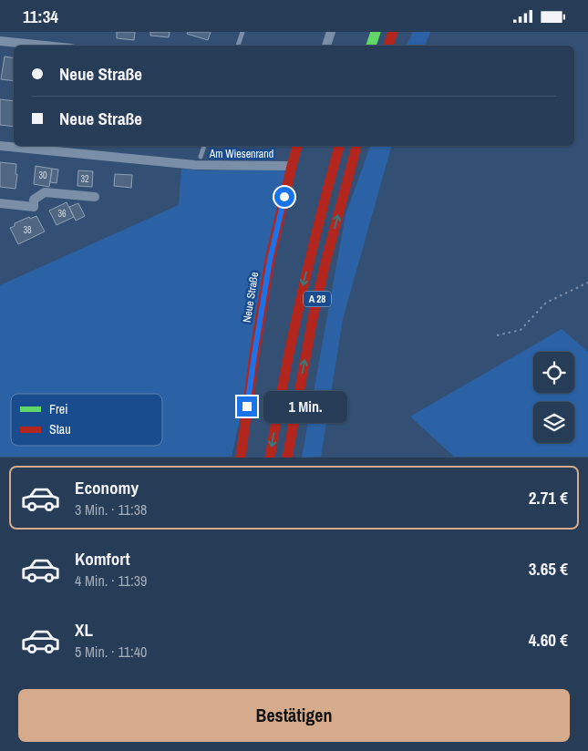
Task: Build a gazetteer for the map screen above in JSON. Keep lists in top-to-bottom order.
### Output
{
  "streets": {
    "main road": ["Neue Straße", "A 28"],
    "street": ["Am Wiesenrand"]
  },
  "crossings": [
    ["Am Wiesenrand", "Neue Straße"]
  ],
  "house_numbers": [
    "30",
    "32",
    "36",
    "38"
  ],
  "legend": ["Frei", "Stau"],
  "page": {
    "status": "11:34",
    "banner": ["Neue Straße", "Neue Straße"],
    "bubble": "1 Min.",
    "list": [
      {
        "name": "Economy",
        "note": "3 Min. · 11:38",
        "value": "2.71 €"
      },
      {
        "name": "Komfort",
        "note": "4 Min. · 11:39",
        "value": "3.65 €"
      },
      {
        "name": "XL",
        "note": "5 Min. · 11:40",
        "value": "4.60 €"
      }
    ],
    "buttons": "Bestätigen"
  }
}
